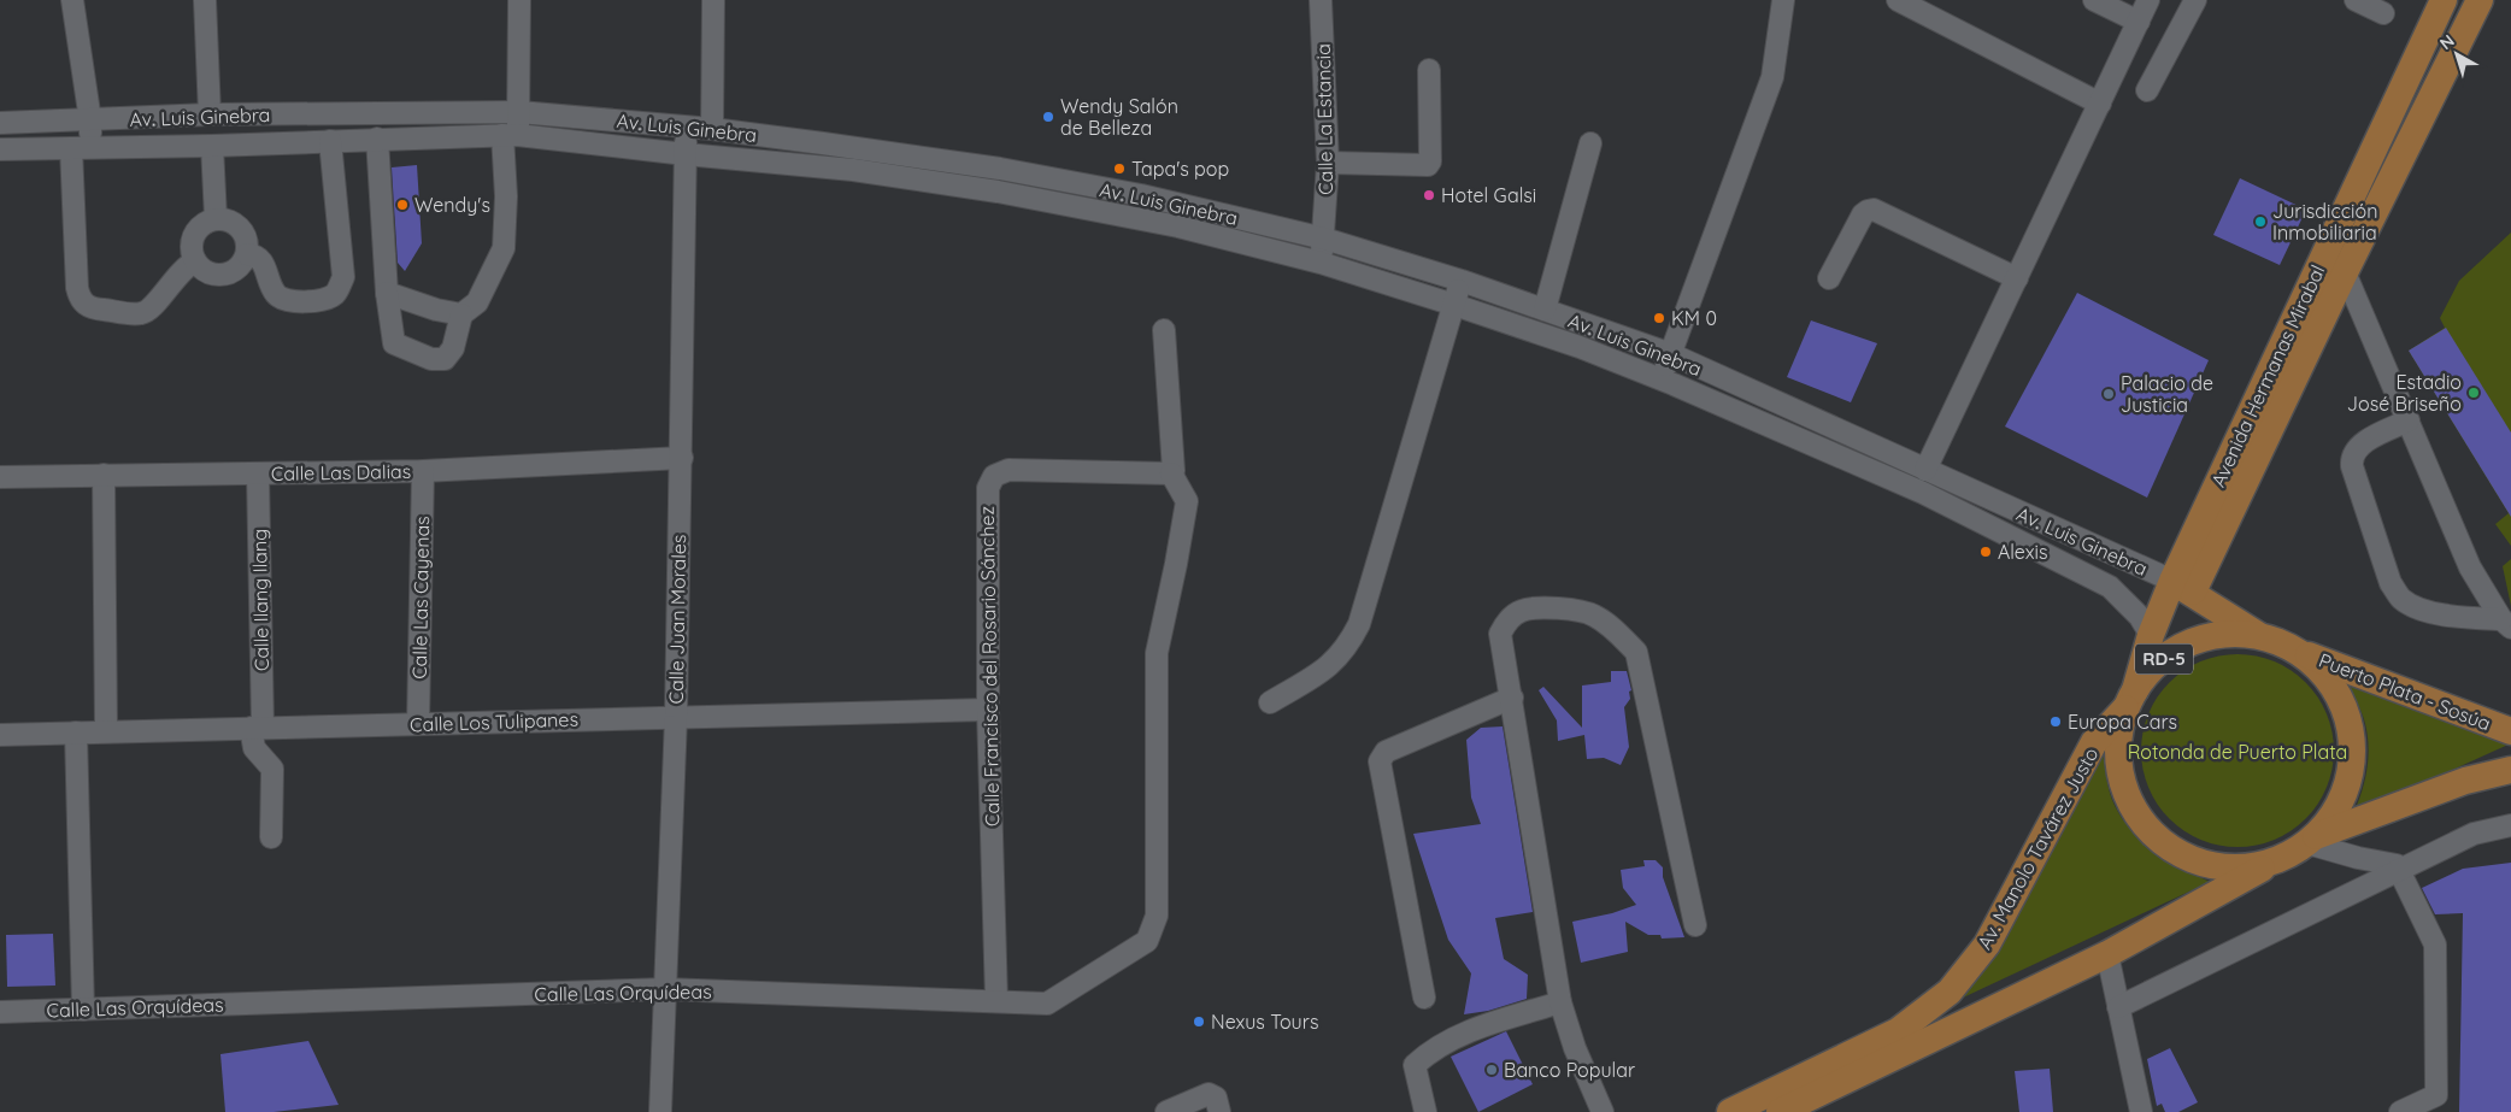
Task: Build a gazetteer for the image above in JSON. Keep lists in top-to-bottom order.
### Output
{
  "streets": {
    "main road": [
      "Av. Luis Ginebra",
      "Avenida Hermanas Mirabal",
      "RD-5",
      "Puerto Plata - Sosúa",
      "Av. Manolo Tavárez Justo"
    ],
    "street": [
      "Calle La Estancia",
      "Calle Las Dalias",
      "Calle Las Cayenas",
      "Calle Ilang Ilang",
      "Calle Juan Morales",
      "Calle Francisco del Rosario Sánchez",
      "Calle Los Tulipanes",
      "Calle Las Orquídeas"
    ]
  },
  "crossings": [
    ["Av. Luis Ginebra", "Calle La Estancia"],
    ["Av. Luis Ginebra", "Avenida Hermanas Mirabal"],
    ["Av. Luis Ginebra", "Calle Juan Morales"],
    ["Av. Luis Ginebra", "RD-5"],
    ["Avenida Hermanas Mirabal", "RD-5"],
    ["Avenida Hermanas Mirabal", "Av. Manolo Tavárez Justo"],
    ["Calle Las Dalias", "Calle Las Cayenas"],
    ["Calle Las Dalias", "Calle Ilang Ilang"],
    ["Calle Las Dalias", "Calle Juan Morales"],
    ["Calle Las Cayenas", "Calle Los Tulipanes"],
    ["Calle Ilang Ilang", "Calle Los Tulipanes"],
    ["Calle Juan Morales", "Calle Los Tulipanes"],
    ["Calle Juan Morales", "Calle Las Orquídeas"],
    ["RD-5", "Puerto Plata - Sosúa"],
    ["RD-5", "Av. Manolo Tavárez Justo"],
    ["Calle Francisco del Rosario Sánchez", "Calle Los Tulipanes"],
    ["Calle Francisco del Rosario Sánchez", "Calle Las Orquídeas"]
  ],
  "parks": ["Rotonda de Puerto Plata"],
  "places": [
    "Wendy Salón de Belleza",
    "Tapa's pop",
    "Hotel Galsi",
    "Wendy's",
    "Jurisdicción Inmobiliaria",
    "KM 0",
    "Estadio José Briseño",
    "Palacio de Justicia",
    "Alexis",
    "Europa Cars",
    "Nexus Tours",
    "Banco Popular"
  ],
  "north": "top left"
}
